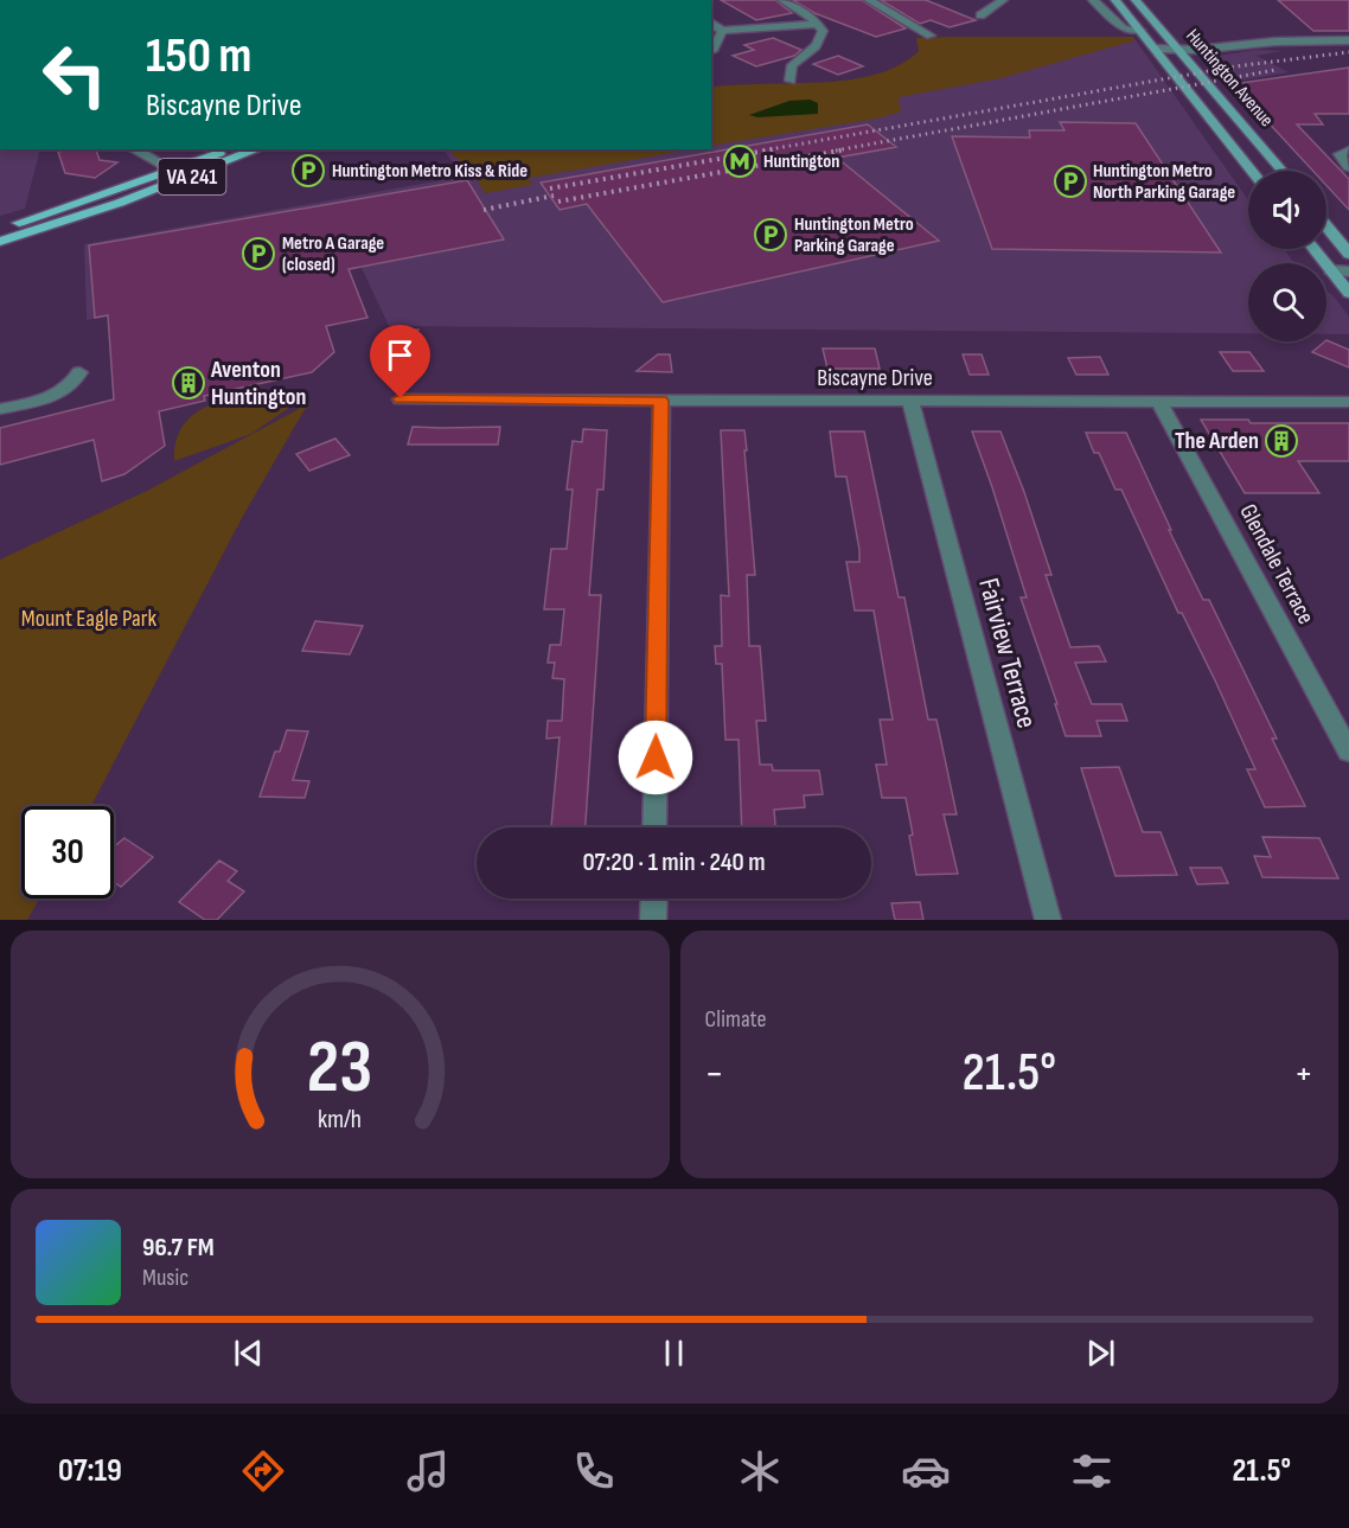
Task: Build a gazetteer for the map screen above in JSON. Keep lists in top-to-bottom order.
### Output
{
  "streets": {
    "main road": ["Huntington Avenue", "VA 241"],
    "street": ["Biscayne Drive", "Glendale Terrace", "Fairview Terrace"]
  },
  "crossings": [
    ["Biscayne Drive", "Glendale Terrace"],
    ["Biscayne Drive", "Fairview Terrace"]
  ],
  "parks": ["Mount Eagle Park"],
  "places": {
    "metro station": ["Huntington"],
    "parking": [
      "Huntington Metro Kiss & Ride",
      "Huntington Metro North Parking Garage",
      "Huntington Metro Parking Garage",
      "Metro A Garage (closed)"
    ],
    "building": ["Aventon Huntington", "The Arden"]
  },
  "page": {
    "turn": ["150 m", "Biscayne Drive"],
    "limit": "30",
    "trip": "07:20 · 1 min · 240 m",
    "tile": "Climate",
    "heat": ["−", "21.5°", "+"],
    "song": ["96.7 FM", "Music"],
    "tabs": ["07:19", "21.5°"],
    "gauge": ["23", "km/h"]
  }
}
